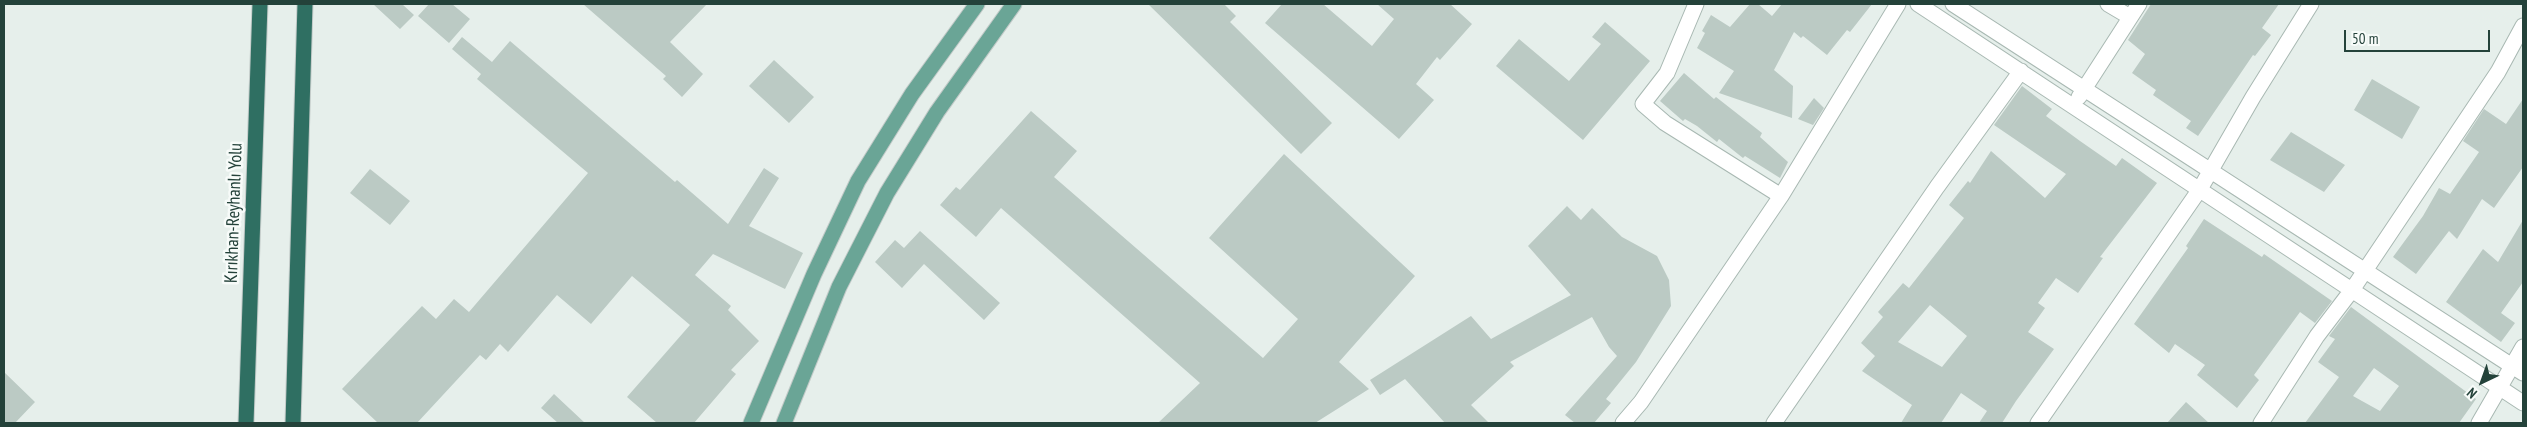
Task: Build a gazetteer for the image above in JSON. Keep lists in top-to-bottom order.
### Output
{
  "streets": {
    "highway": ["Kırıkhan-Reyhanlı Yolu"]
  },
  "scale_bar": "50 m",
  "north": "bottom left"
}
